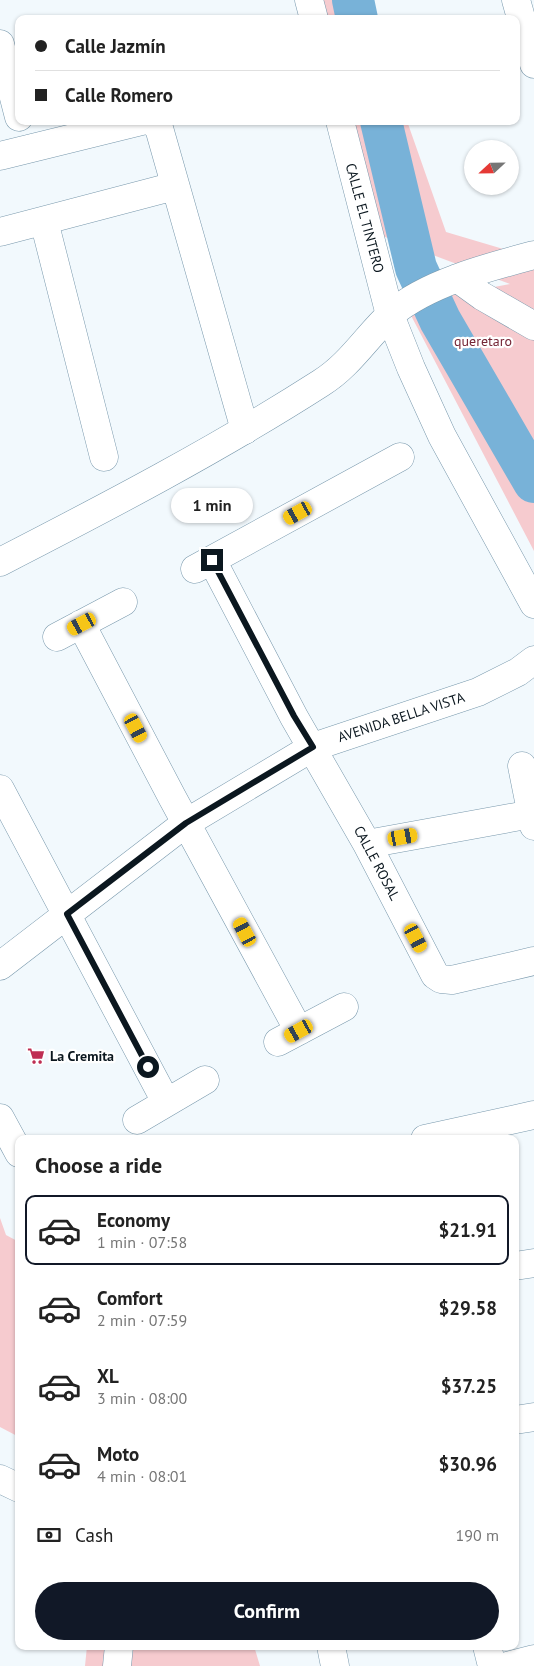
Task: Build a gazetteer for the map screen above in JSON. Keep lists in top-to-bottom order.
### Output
{
  "streets": {
    "street": ["CALLE EL TINTERO", "AVENIDA BELLA VISTA", "CALLE ROSAL"]
  },
  "crossings": [
    ["AVENIDA BELLA VISTA", "CALLE ROSAL"]
  ],
  "parks": ["queretaro"],
  "places": {
    "supermarket": ["La Cremita"]
  },
  "north": "left",
  "page": {
    "banner": ["Calle Jazmín", "Calle Romero"],
    "bubble": "1 min",
    "heading": "Choose a ride",
    "list": [
      {
        "name": "Economy",
        "note": "1 min · 07:58",
        "value": "$21.91"
      },
      {
        "name": "Comfort",
        "note": "2 min · 07:59",
        "value": "$29.58"
      },
      {
        "name": "XL",
        "note": "3 min · 08:00",
        "value": "$37.25"
      },
      {
        "name": "Moto",
        "note": "4 min · 08:01",
        "value": "$30.96"
      }
    ],
    "pay": ["Cash", "190 m"],
    "buttons": "Confirm"
  }
}
